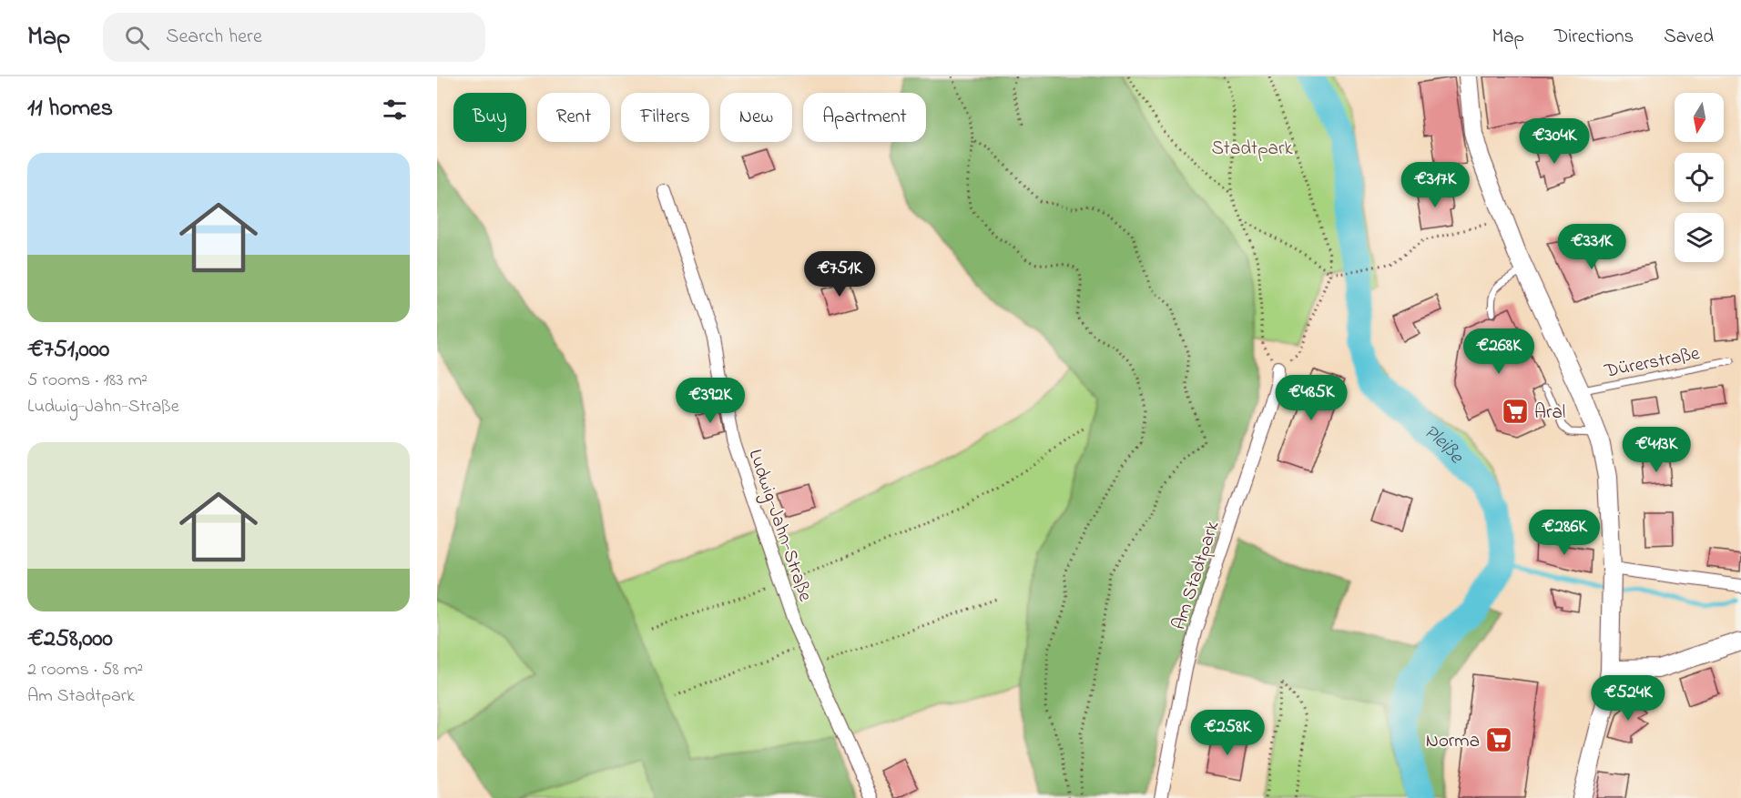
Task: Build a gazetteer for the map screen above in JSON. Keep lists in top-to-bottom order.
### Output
{
  "streets": {
    "street": ["Ludwig-Jahn-Straße", "Am Stadtpark"],
    "lane": ["Dürerstraße"]
  },
  "water": ["Pleiße"],
  "parks": ["Stadtpark"],
  "places": {
    "supermarket": ["Aral", "Norma"]
  },
  "north": "bottom",
  "page": {
    "header": "Map",
    "search": "Search here",
    "nav": ["Map", "Directions", "Saved"],
    "heading": "11 homes",
    "chip": [
      "Buy",
      "Rent",
      "Filters",
      "New",
      "Apartment"
    ],
    "price": [
      "€304K",
      "€317K",
      "€331K",
      "€751K",
      "€268K",
      "€485K",
      "€392K",
      "€413K",
      "€286K",
      "€524K",
      "€258K"
    ],
    "list": [
      {
        "name": "€751,000",
        "note": "5 rooms · 183 m² · Ludwig-Jahn-Straße"
      },
      {
        "name": "€258,000",
        "note": "2 rooms · 58 m² · Am Stadtpark"
      }
    ]
  }
}
